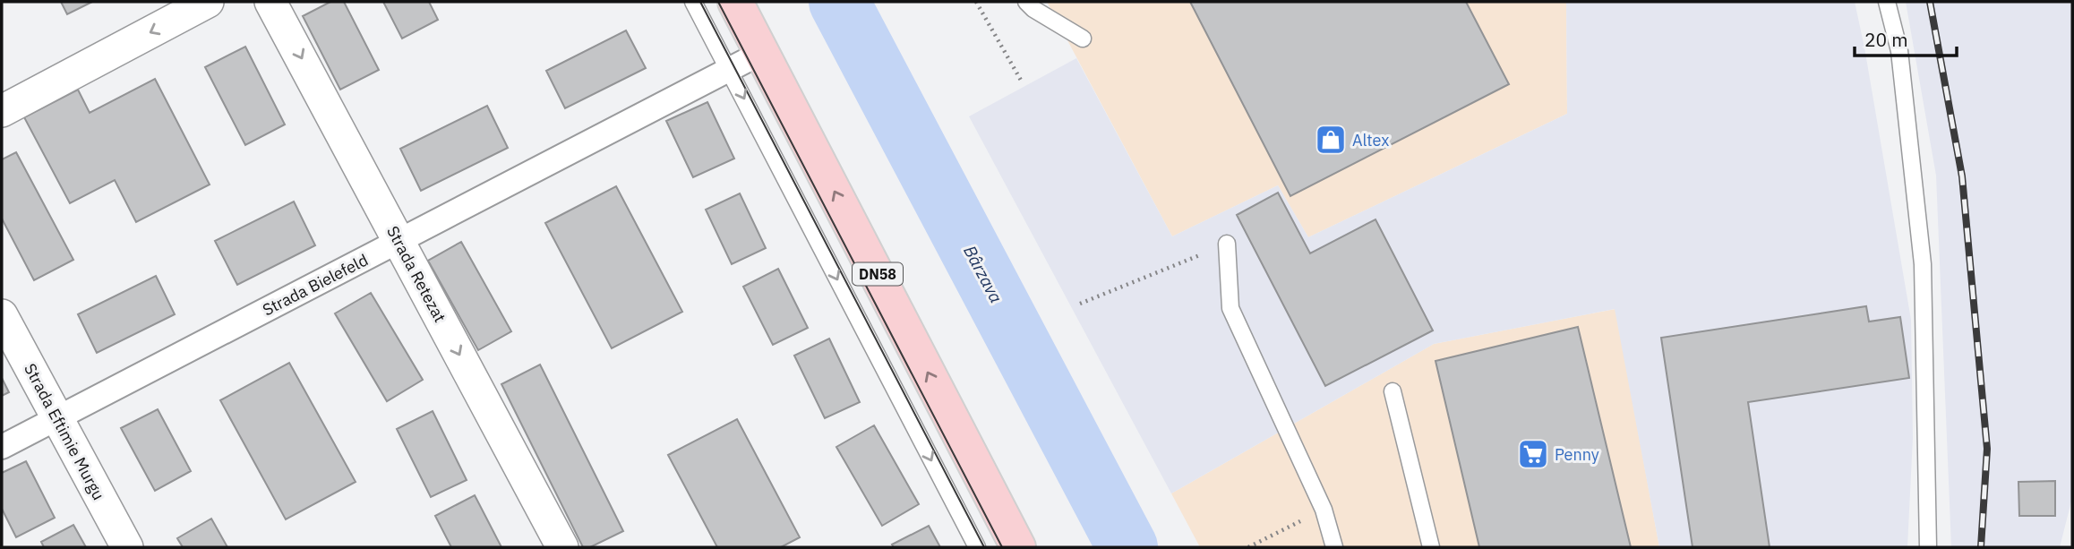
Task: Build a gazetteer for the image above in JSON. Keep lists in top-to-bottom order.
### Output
{
  "streets": {
    "main road": ["DN58"],
    "street": ["Strada Retezat", "Strada Bielefeld", "Strada Eftimie Murgu"]
  },
  "crossings": [
    ["Strada Retezat", "Strada Bielefeld"],
    ["DN58", "Strada Bielefeld"],
    ["Strada Bielefeld", "Strada Eftimie Murgu"]
  ],
  "one_way": ["Strada Retezat"],
  "water": ["Bârzava"],
  "places": {
    "shop": ["Altex"],
    "supermarket": ["Penny"]
  },
  "scale_bar": "20 m"
}
